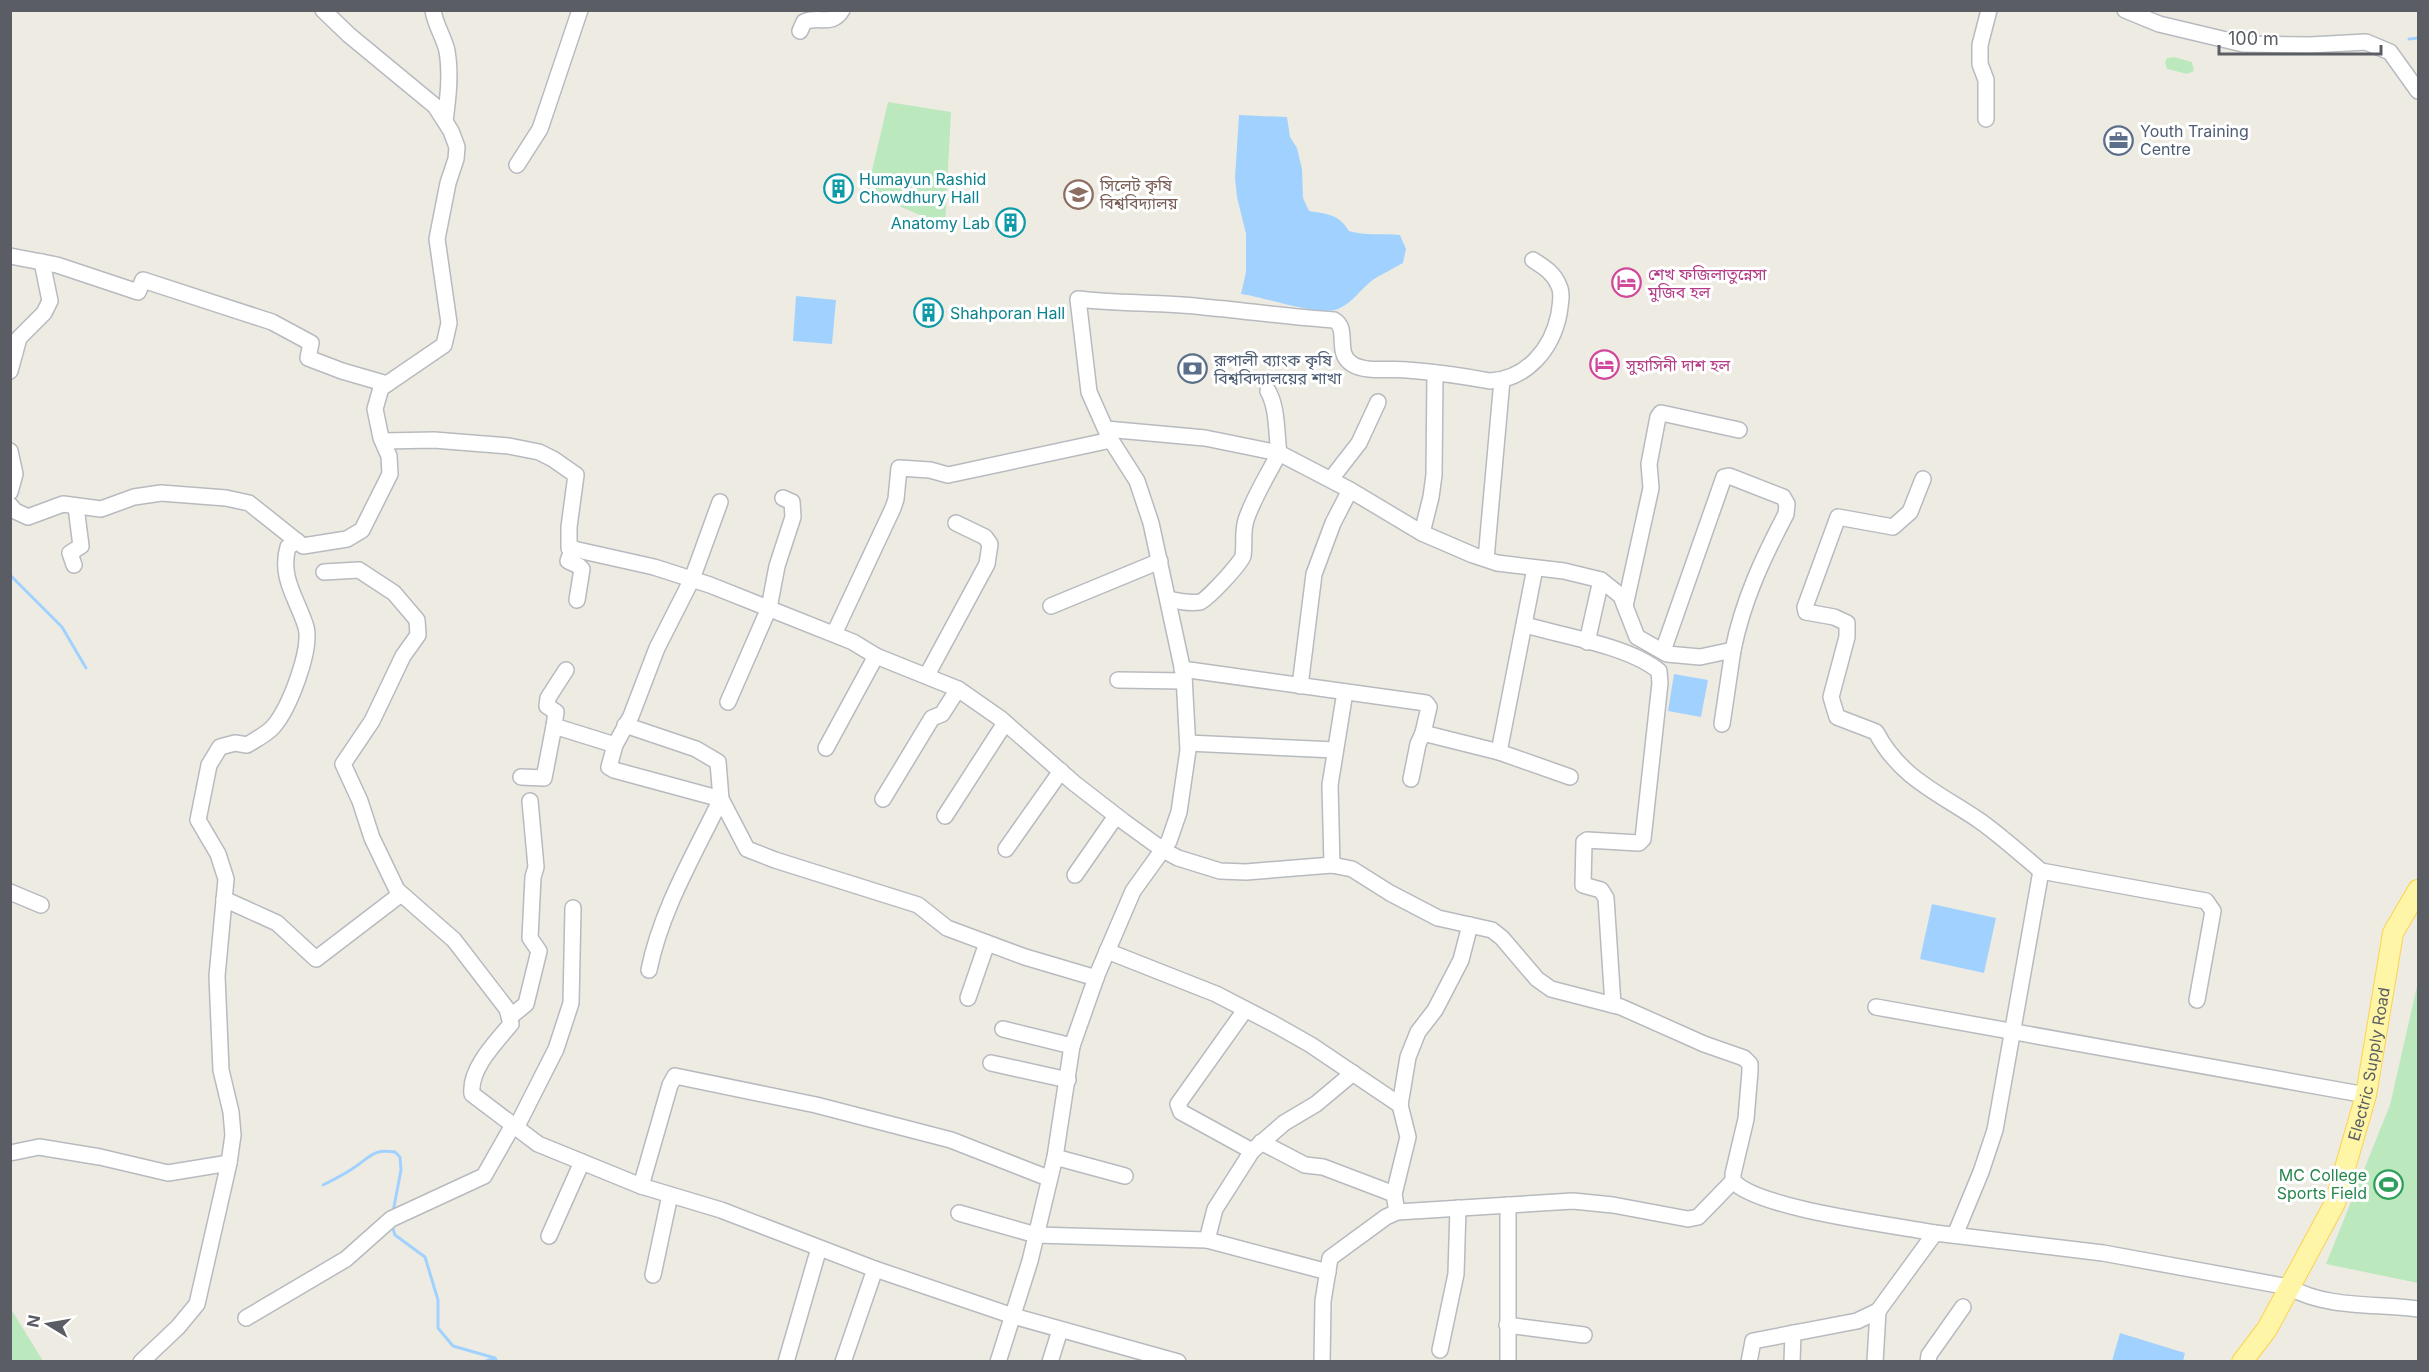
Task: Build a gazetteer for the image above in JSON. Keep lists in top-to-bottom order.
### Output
{
  "streets": {
    "main road": ["Electric Supply Road"]
  },
  "places": {
    "office": ["Youth Training Centre"],
    "building": ["Humayun Rashid Chowdhury Hall", "Anatomy Lab", "Shahporan Hall"],
    "school or university": ["সিলেট কৃষি বিশ্ববিদ্যালয়"],
    "hotel": ["শেখ ফজিলাতুন্নেসা মুজিব হল", "সুহাসিনী দাশ হল"],
    "bank": ["রূপালী ব্যাংক কৃষি বিশ্ববিদ্যালয়ের শাখা"],
    "sports": ["MC College Sports Field"]
  },
  "scale_bar": "100 m",
  "north": "left"
}
